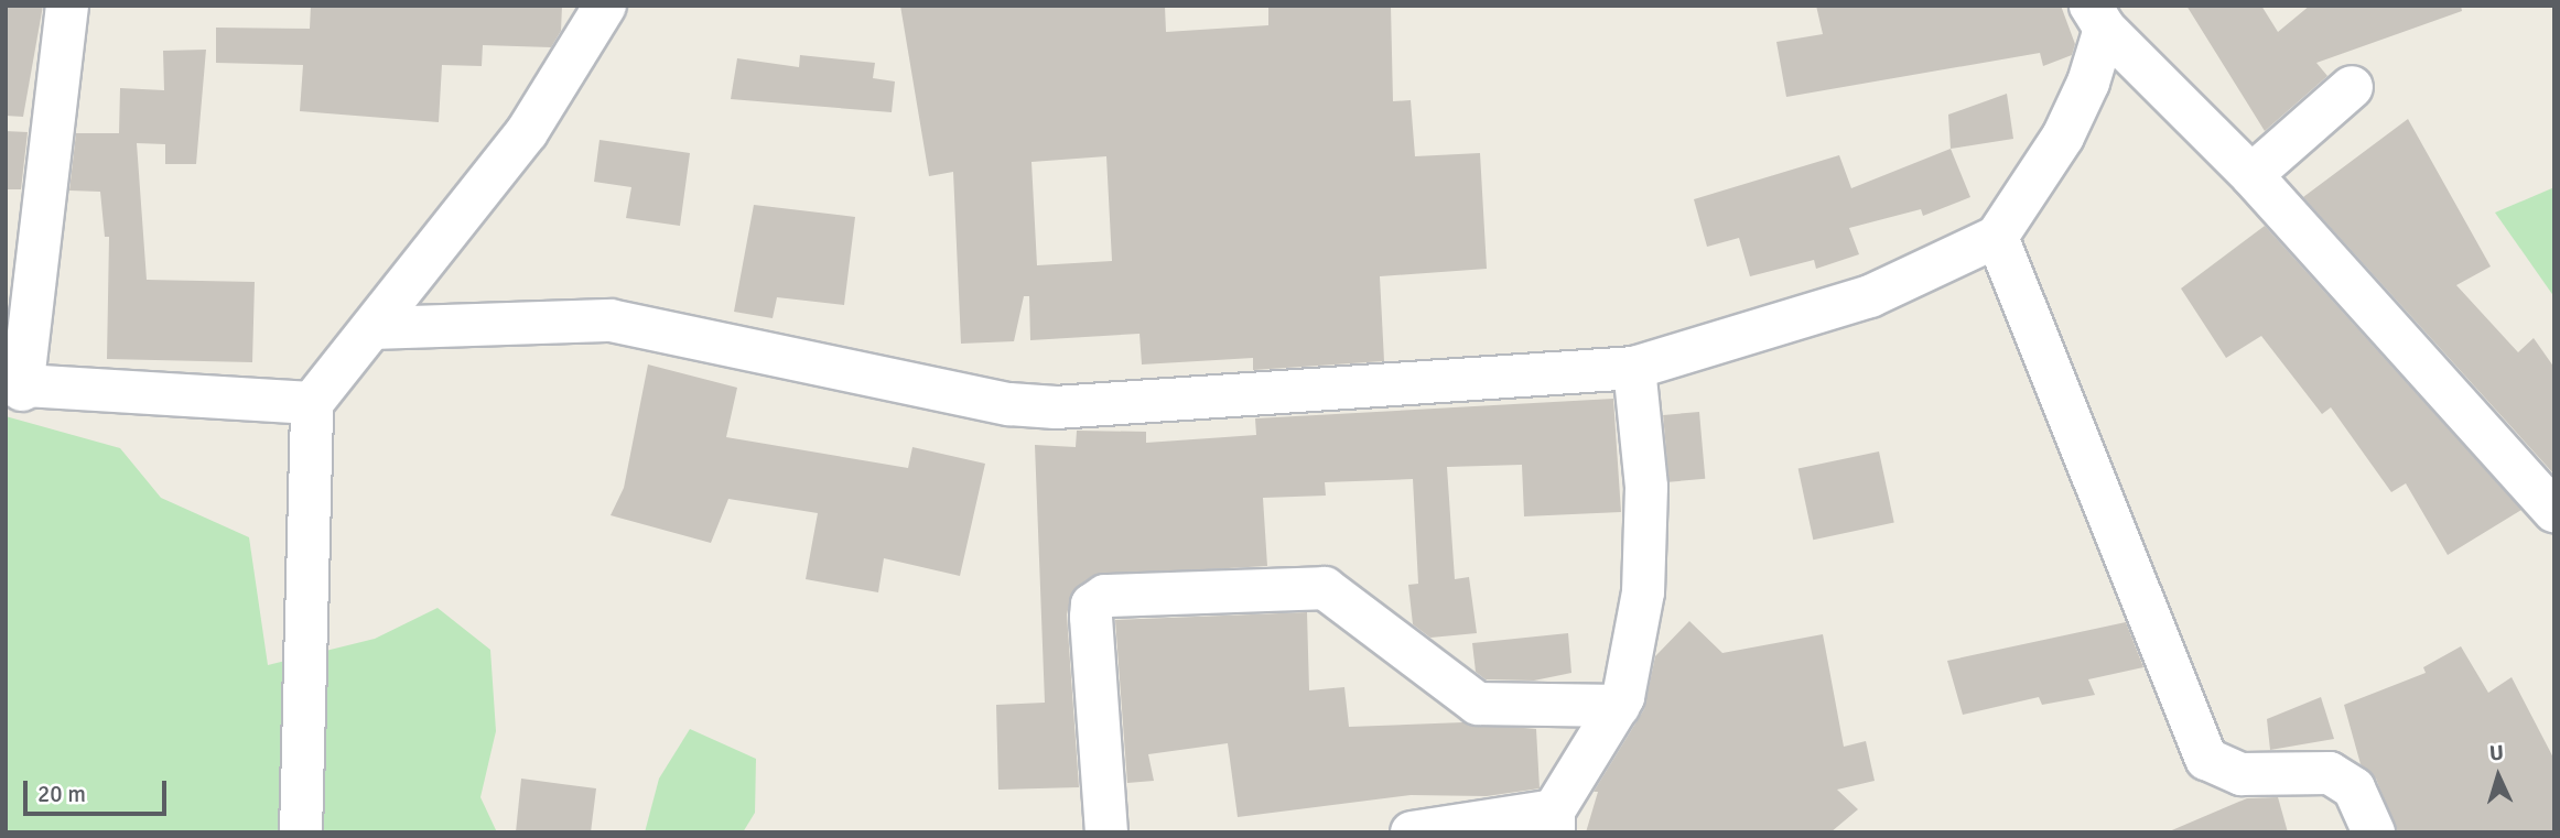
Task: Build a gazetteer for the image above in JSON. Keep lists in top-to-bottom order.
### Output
{
  "scale_bar": "20 m",
  "north": "top"
}
